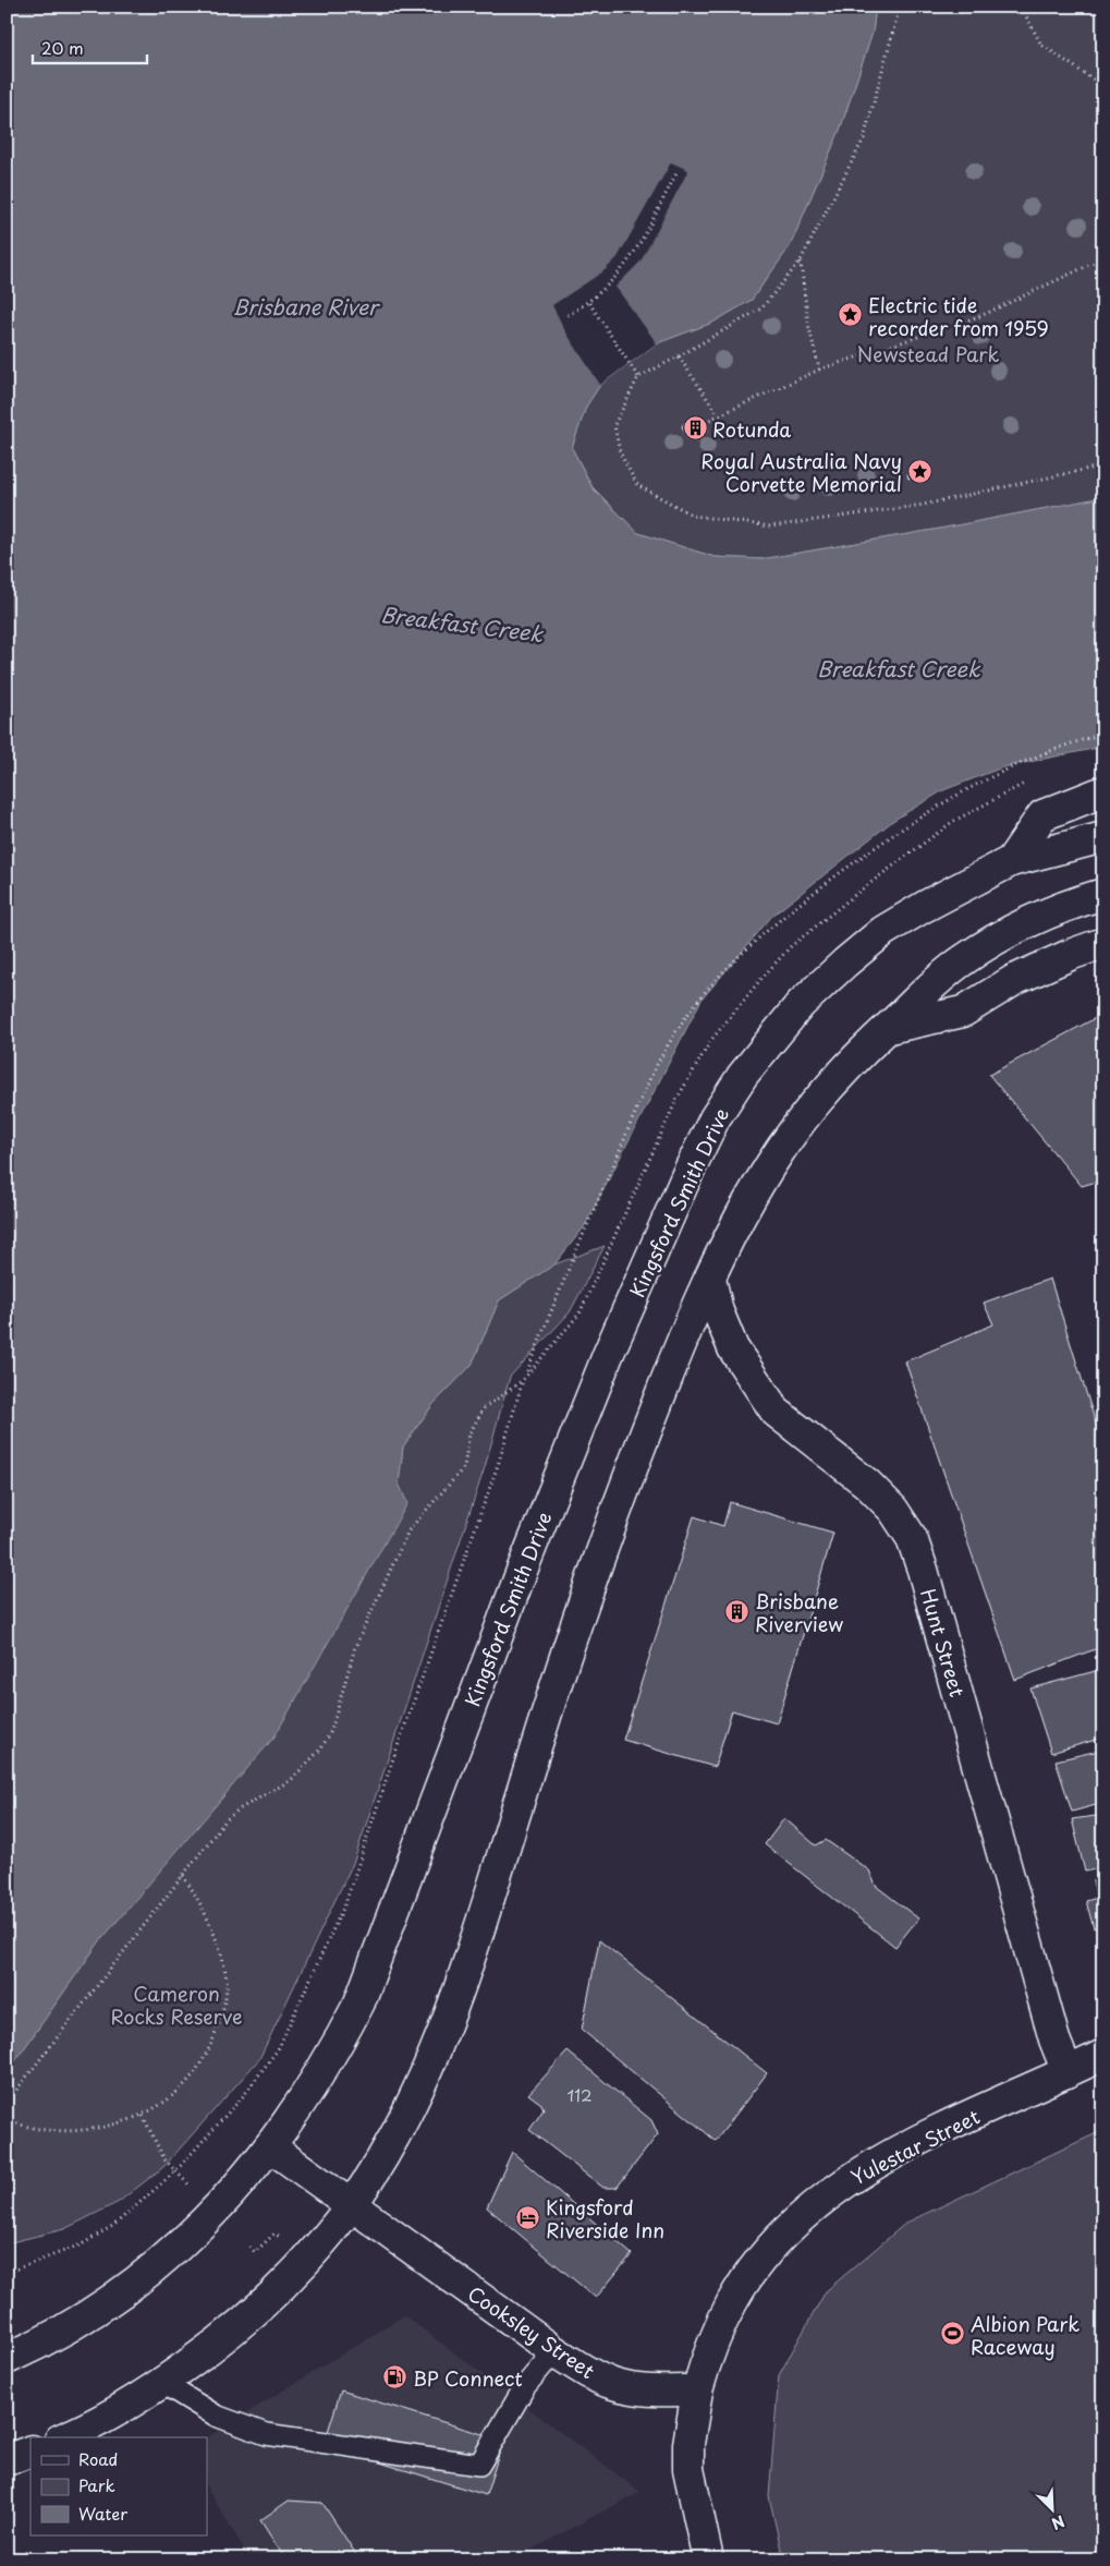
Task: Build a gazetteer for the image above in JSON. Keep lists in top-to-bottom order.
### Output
{
  "streets": {
    "main road": [
      "Kingsford Smith Drive",
      "Hunt Street",
      "Yulestar Street",
      "Cooksley Street"
    ]
  },
  "crossings": [
    ["Kingsford Smith Drive", "Cooksley Street"],
    ["Hunt Street", "Yulestar Street"],
    ["Yulestar Street", "Cooksley Street"]
  ],
  "water": ["Brisbane River", "Breakfast Creek"],
  "parks": ["Newstead Park", "Cameron Rocks Reserve"],
  "places": {
    "place": ["Electric tide recorder from 1959", "Royal Australia Navy Corvette Memorial"],
    "building": ["Rotunda", "Brisbane Riverview"],
    "hotel": ["Kingsford Riverside Inn"],
    "sports": ["Albion Park Raceway"],
    "fuel station": ["BP Connect"]
  },
  "house_numbers": ["112"],
  "legend": ["Road", "Park", "Water"],
  "scale_bar": "20 m",
  "north": "bottom right"
}
